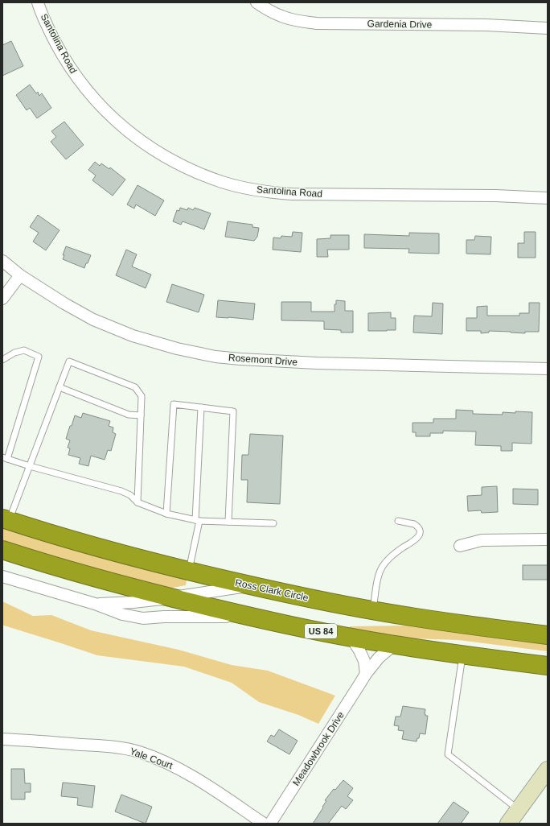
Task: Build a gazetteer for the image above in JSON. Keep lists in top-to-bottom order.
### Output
{
  "streets": {
    "highway": ["Ross Clark Circle", "US 84"],
    "street": [
      "Gardenia Drive",
      "Santolina Road",
      "Rosemont Drive",
      "Meadowbrook Drive",
      "Yale Court"
    ]
  },
  "crossings": [
    ["US 84", "Meadowbrook Drive"]
  ]
}
